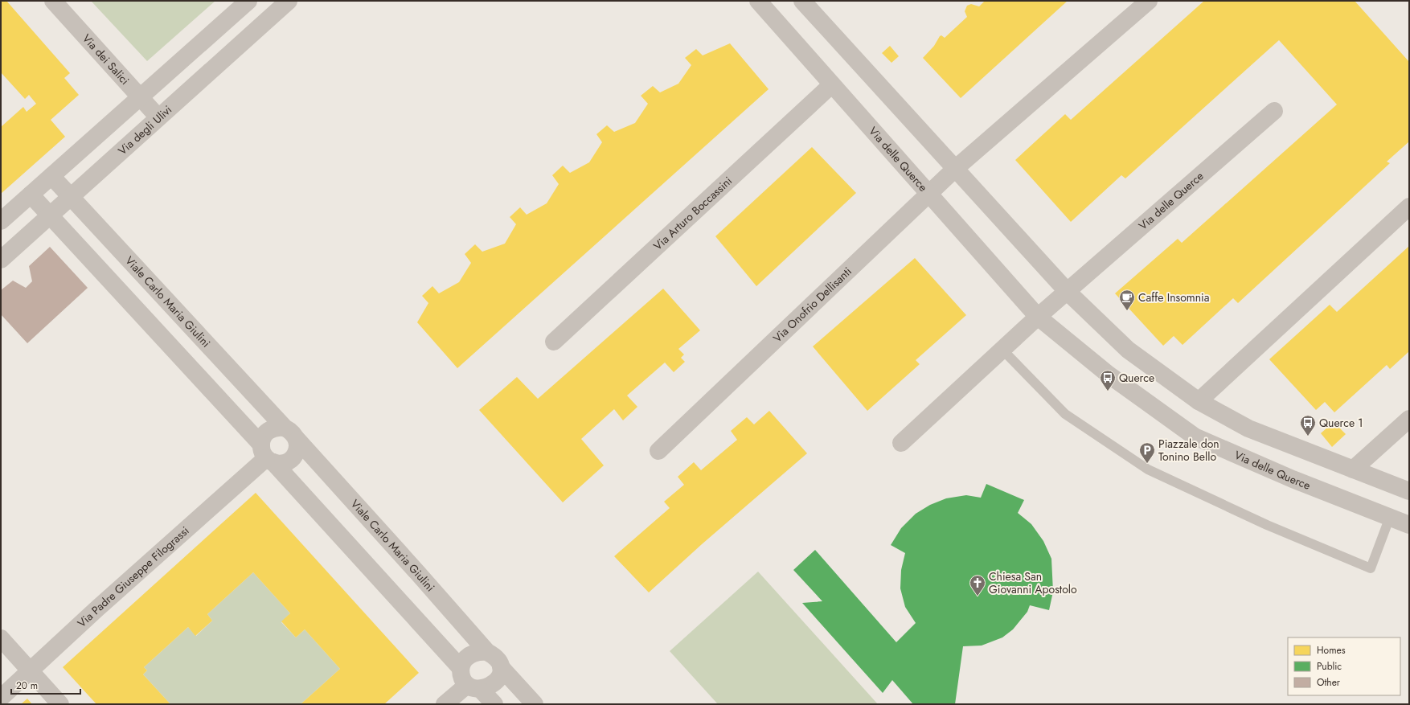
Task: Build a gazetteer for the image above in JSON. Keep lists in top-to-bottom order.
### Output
{
  "streets": {
    "street": [
      "Via dei Salici",
      "Via degli Ulivi",
      "Via delle Querce",
      "Via Arturo Boccassini",
      "Viale Carlo Maria Giulini",
      "Via Onofrio Dellisanti",
      "Via Padre Giuseppe Filograssi"
    ]
  },
  "crossings": [
    ["Via dei Salici", "Via degli Ulivi"],
    ["Via degli Ulivi", "Viale Carlo Maria Giulini"],
    ["Via delle Querce", "Via Arturo Boccassini"],
    ["Via delle Querce", "Via Onofrio Dellisanti"],
    ["Viale Carlo Maria Giulini", "Via Padre Giuseppe Filograssi"]
  ],
  "places": {
    "cafe": ["Caffe Insomnia"],
    "bus stop": ["Querce", "Querce 1"],
    "parking": ["Piazzale don Tonino Bello"],
    "church": ["Chiesa San Giovanni Apostolo"]
  },
  "legend": ["Homes", "Public", "Other"],
  "scale_bar": "20 m"
}
